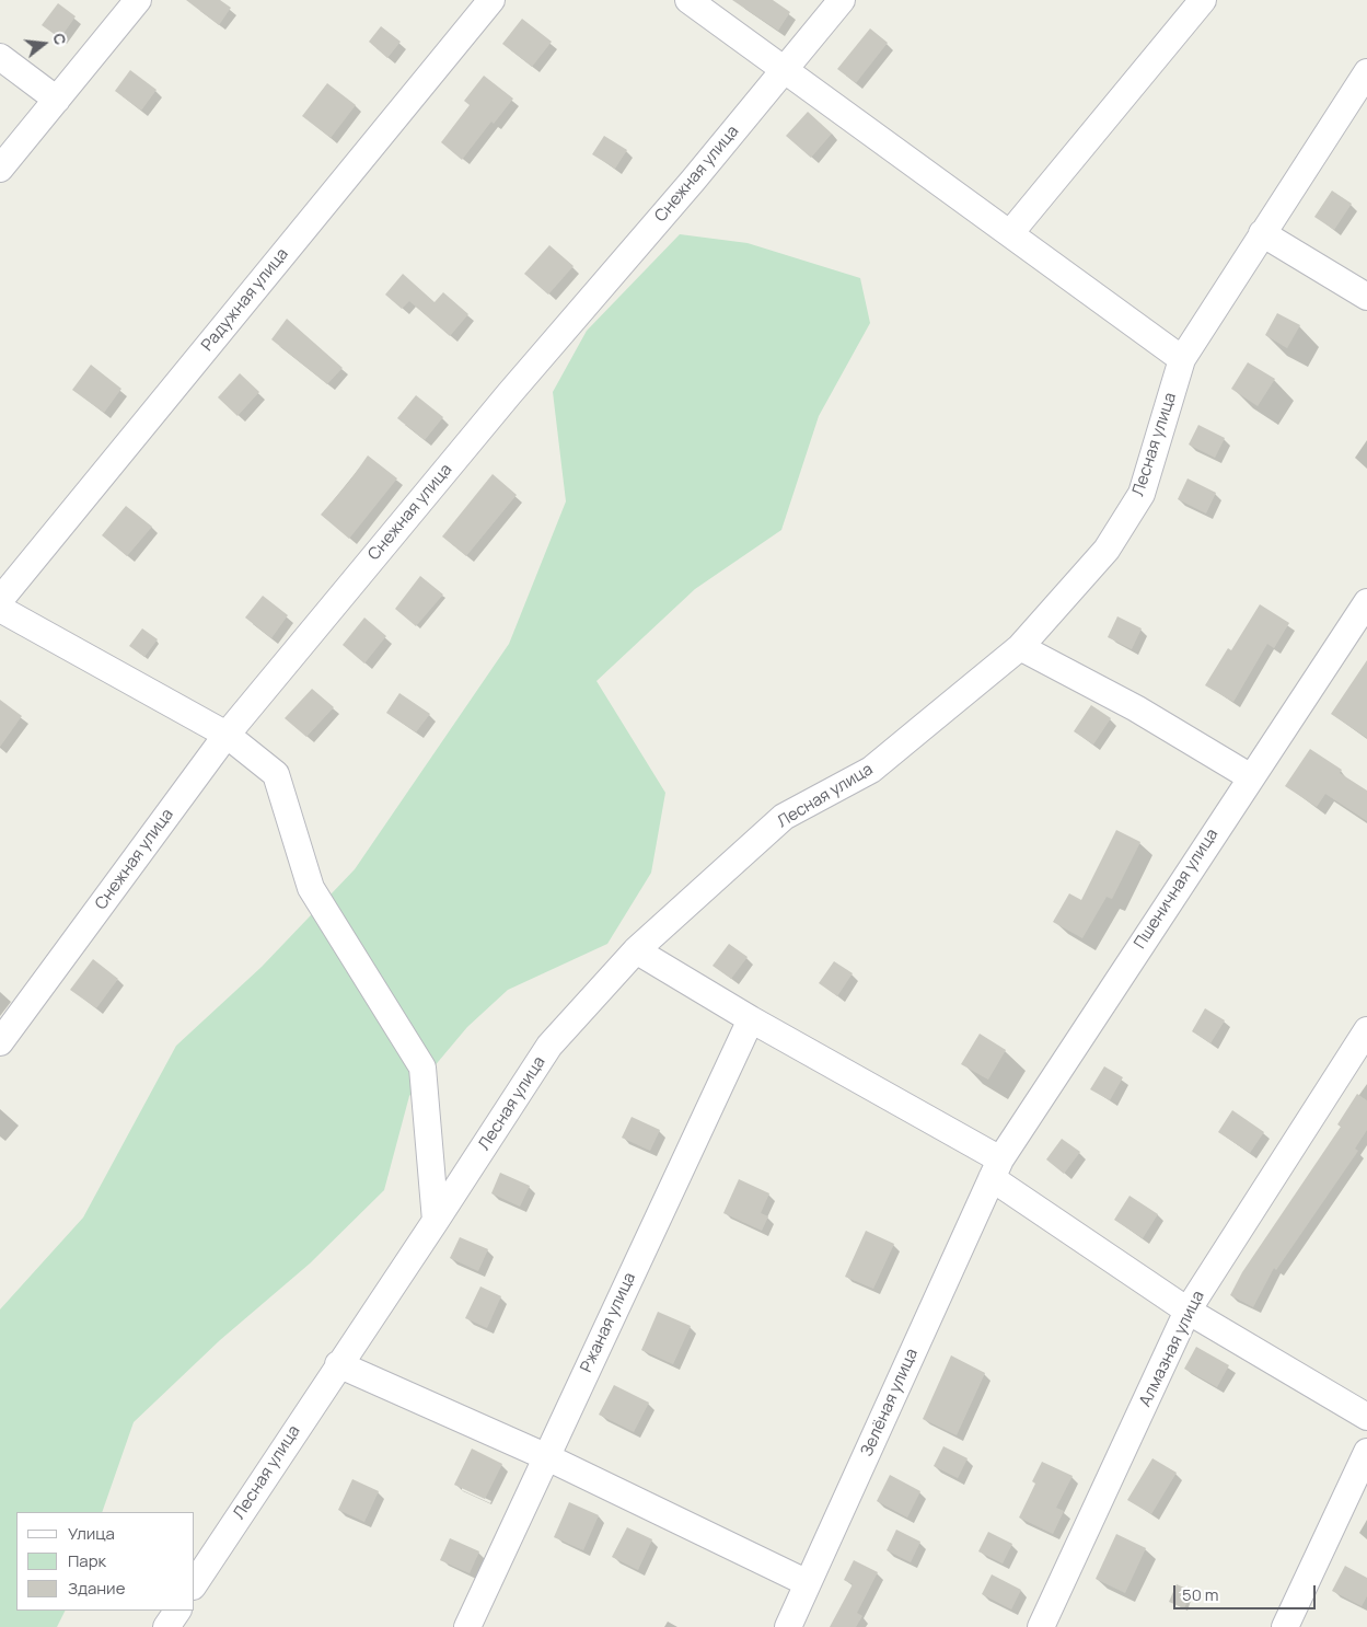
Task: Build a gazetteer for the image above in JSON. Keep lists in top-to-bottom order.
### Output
{
  "streets": {
    "street": [
      "Снежная улица",
      "Радужная улица",
      "Лесная улица",
      "Пшеничная улица",
      "Ржаная улица",
      "Алмазная улица",
      "Зелёная улица"
    ]
  },
  "crossings": [
    ["Пшеничная улица", "Зелёная улица"]
  ],
  "legend": ["Улица", "Парк", "Здание"],
  "scale_bar": "50 m",
  "north": "right"
}
